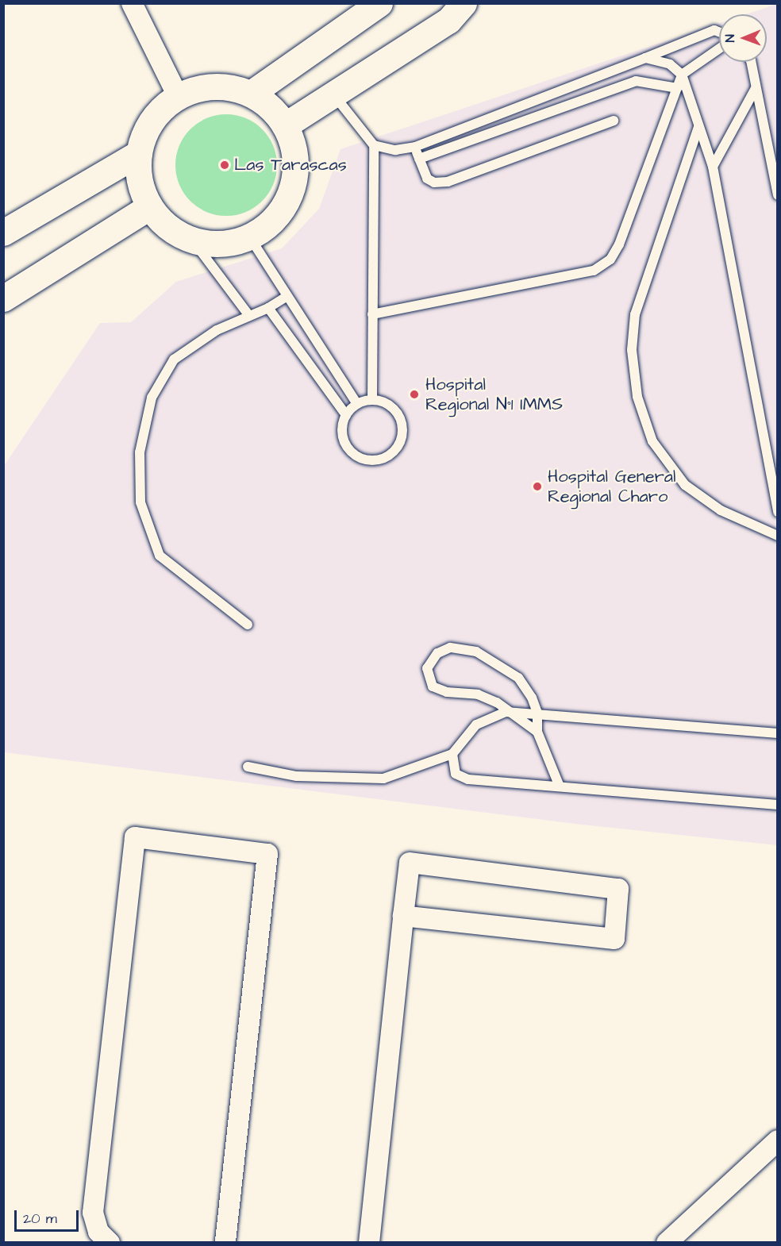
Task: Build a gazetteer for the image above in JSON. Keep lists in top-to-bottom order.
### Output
{
  "places": ["Las Tarascas", "Hospital Regional N°1 IMMS", "Hospital General Regional Charo"],
  "scale_bar": "20 m",
  "north": "left"
}
